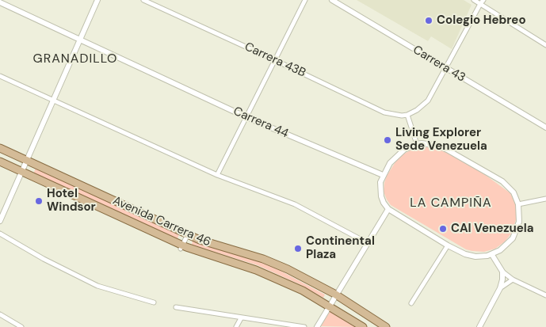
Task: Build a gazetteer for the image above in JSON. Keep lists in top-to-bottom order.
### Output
{
  "streets": {
    "main road": ["Avenida Carrera 46"],
    "street": ["Carrera 43B", "Carrera 43", "Carrera 44"]
  },
  "districts": ["GRANADILLO", "LA CAMPIÑA"],
  "places": [
    "Colegio Hebreo",
    "Living Explorer Sede Venezuela",
    "Hotel Windsor",
    "CAI Venezuela",
    "Continental Plaza"
  ]
}
